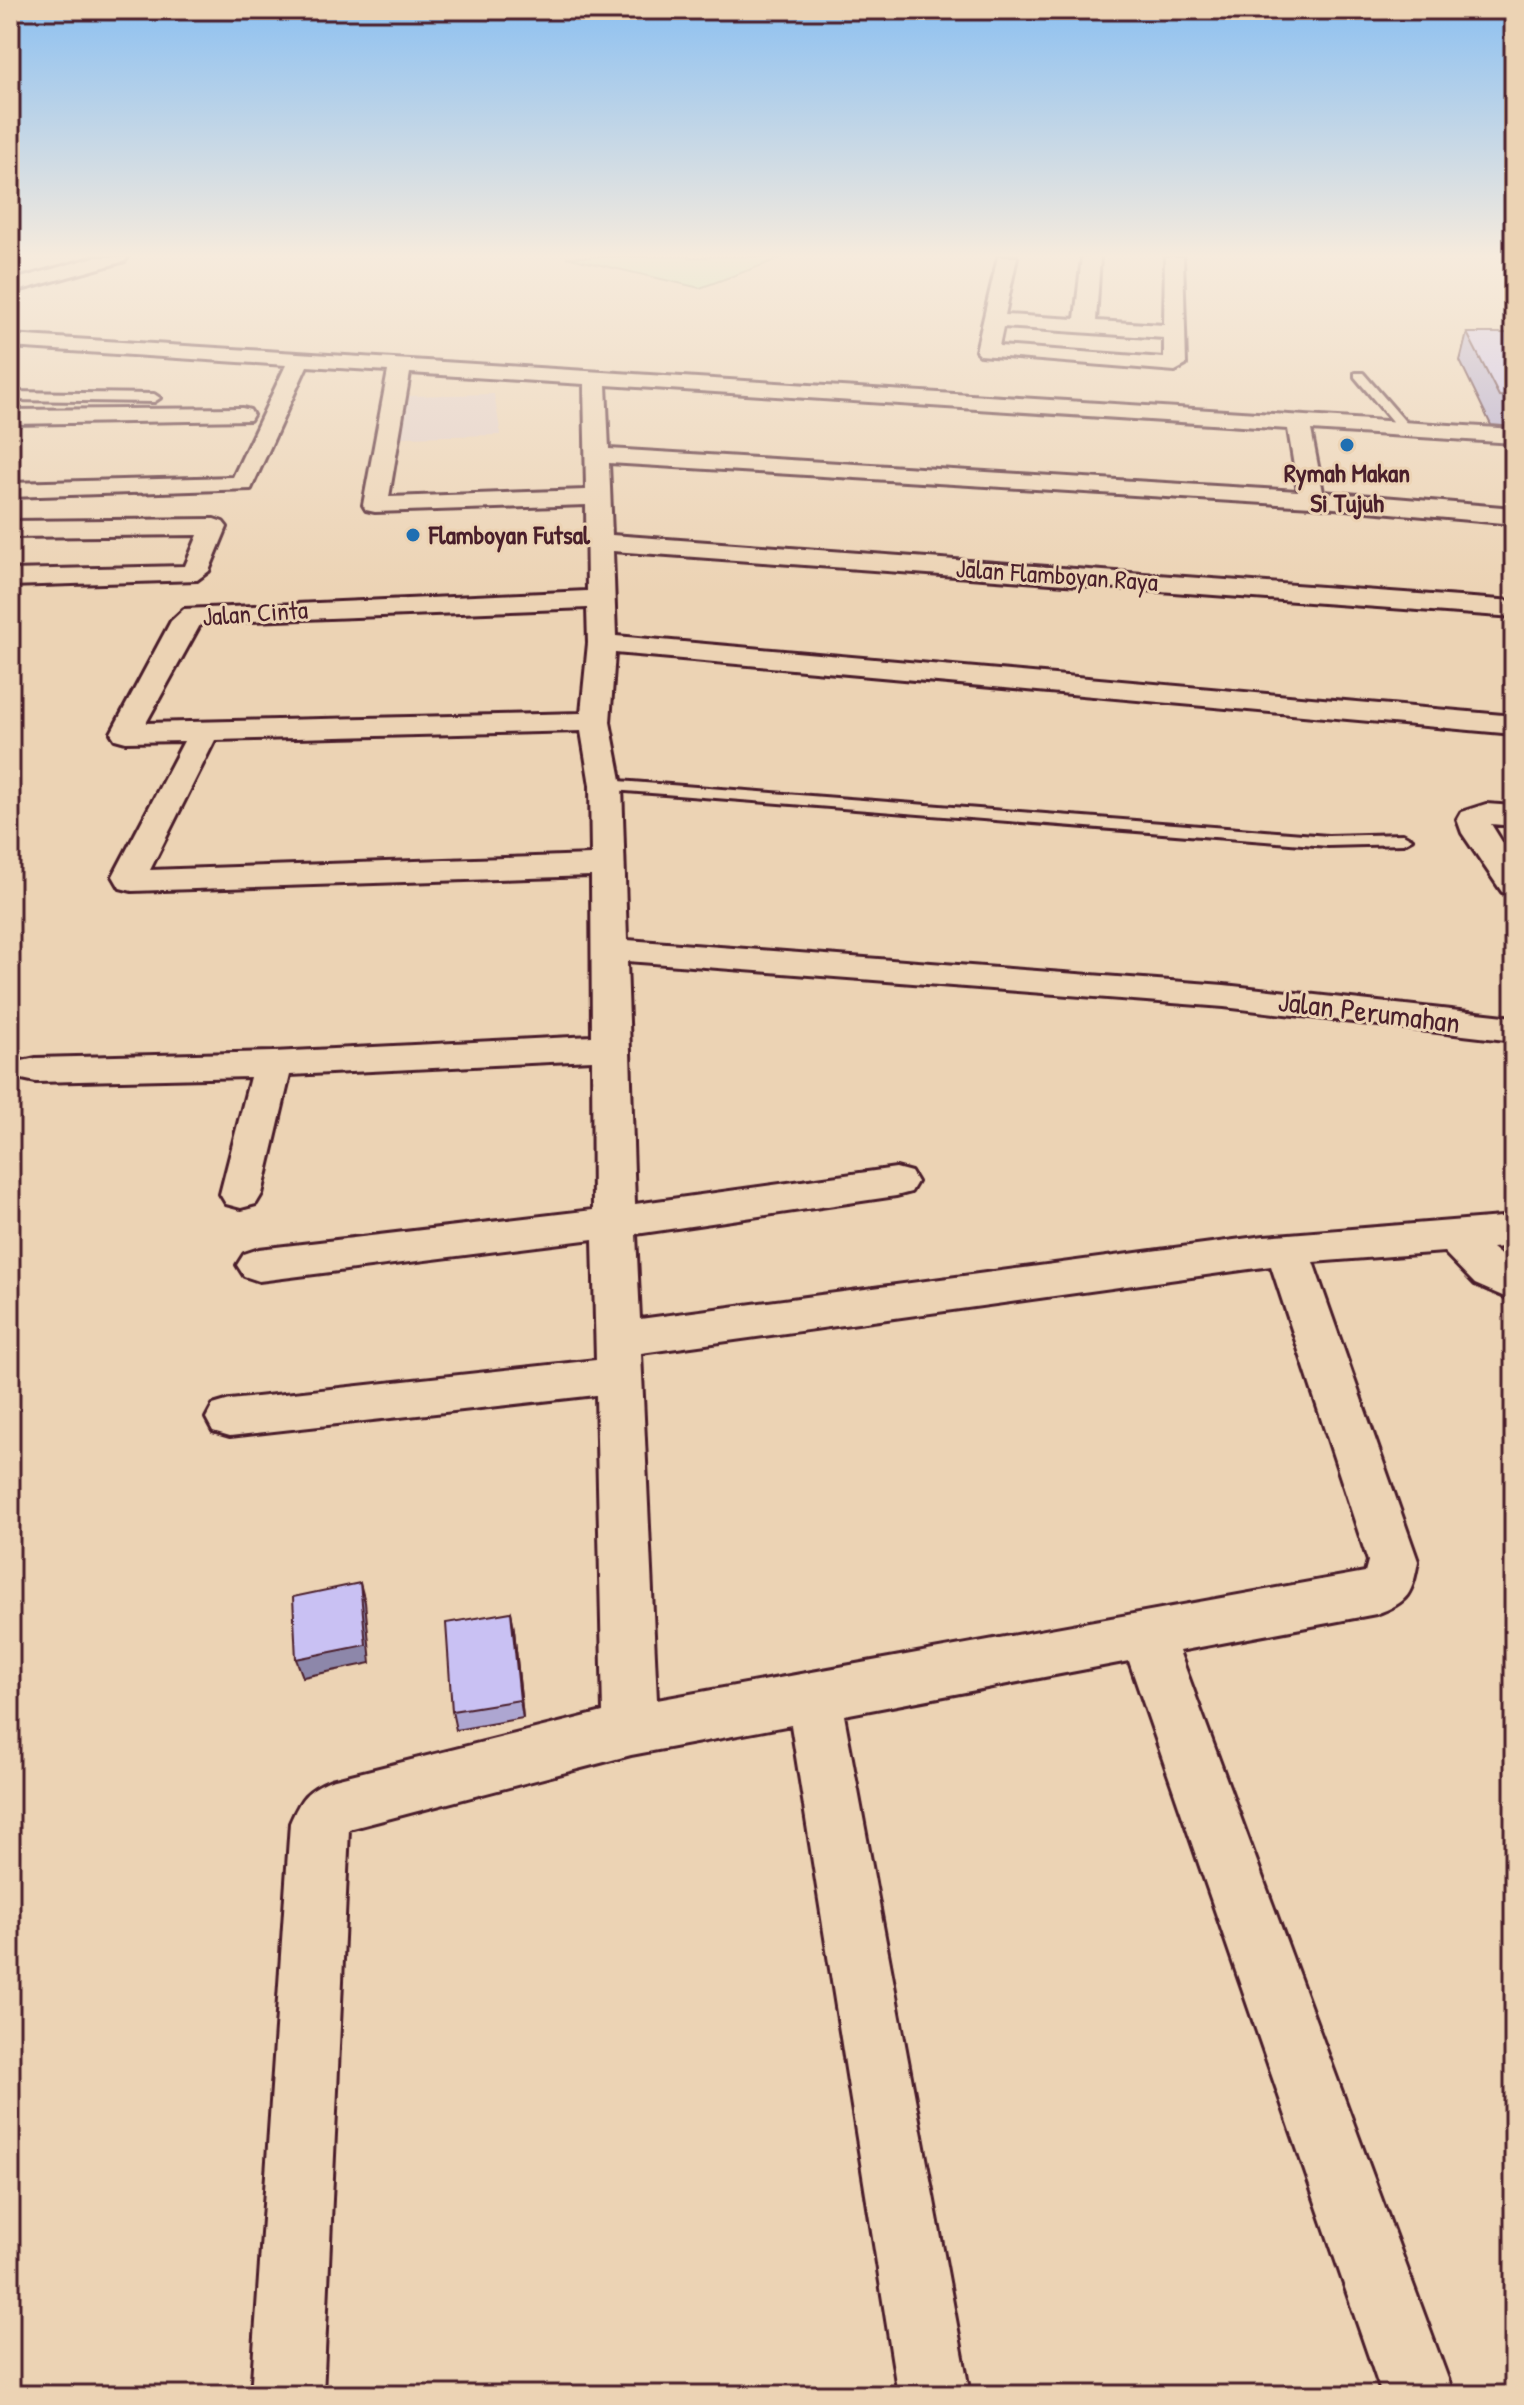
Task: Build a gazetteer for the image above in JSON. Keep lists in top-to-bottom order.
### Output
{
  "streets": {
    "street": ["Jalan Flamboyan Raya", "Jalan Cinta", "Jalan Perumahan"]
  },
  "places": ["Rymah Makan Si Tujuh", "Flamboyan Futsal"]
}
